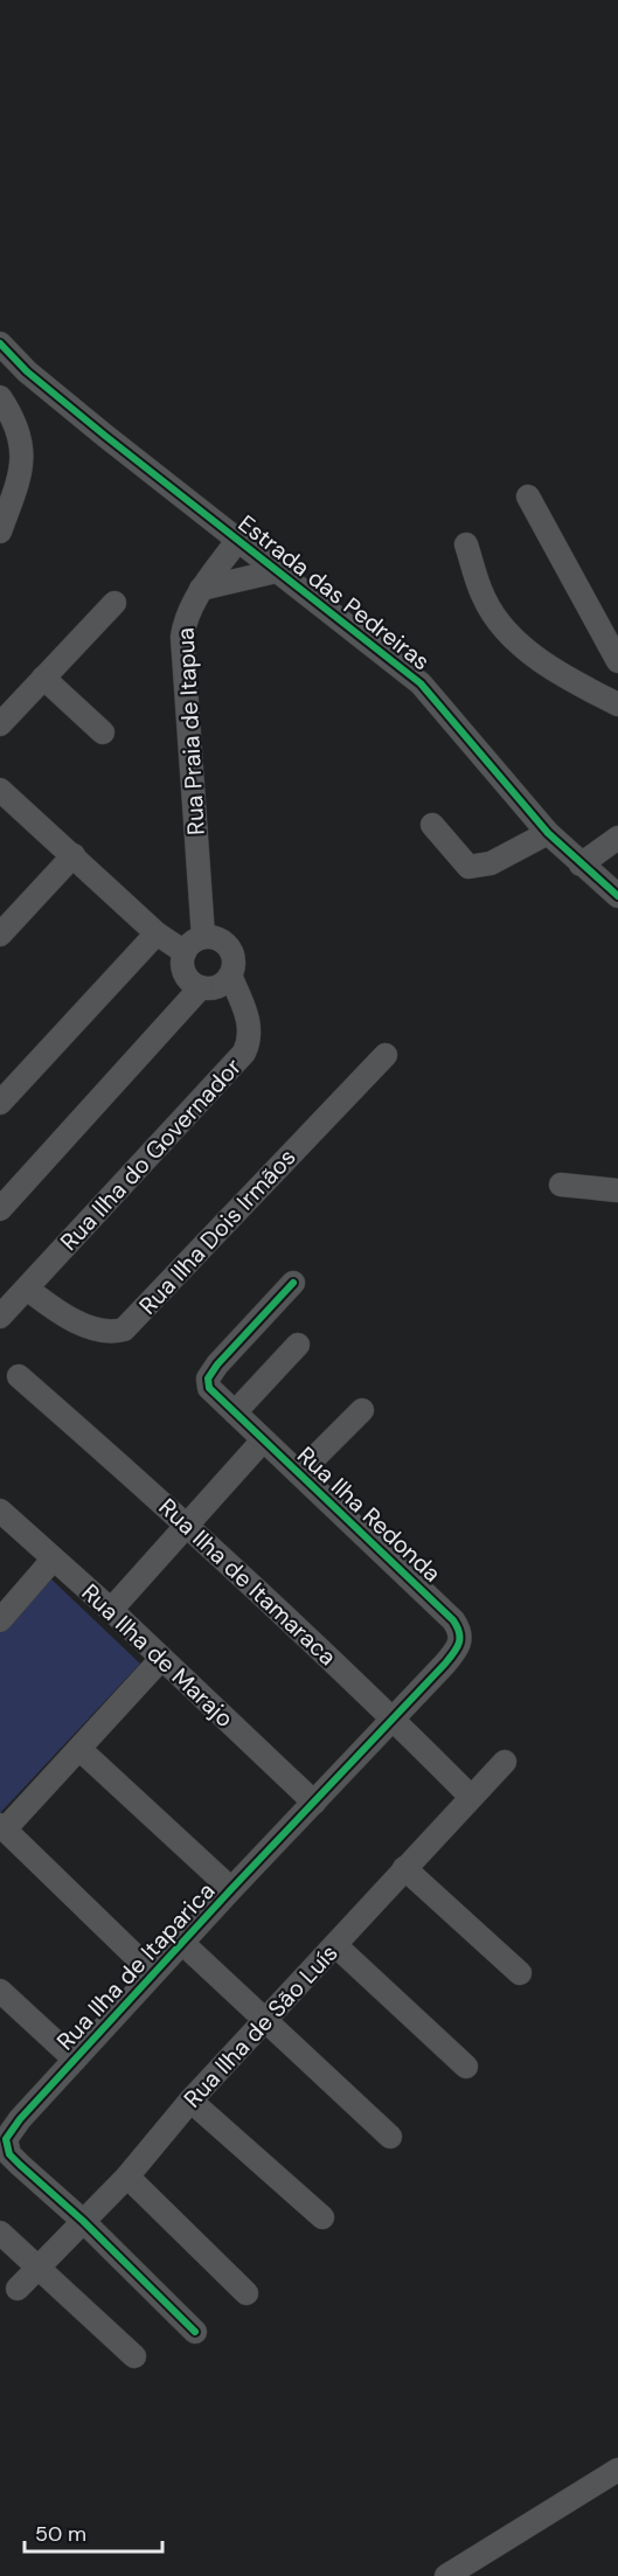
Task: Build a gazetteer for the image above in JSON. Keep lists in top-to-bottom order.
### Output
{
  "streets": {
    "street": [
      "Estrada das Pedreiras",
      "Rua Praia de Itapua",
      "Rua Ilha do Governador",
      "Rua Ilha Dois Irmãos",
      "Rua Ilha Redonda",
      "Rua Ilha de Itamaraca",
      "Rua Ilha de Marajo",
      "Rua Ilha de Itaparica",
      "Rua Ilha de São Luís"
    ]
  },
  "crossings": [
    ["Estrada das Pedreiras", "Rua Praia de Itapua"],
    ["Rua Praia de Itapua", "Rua Ilha do Governador"],
    ["Rua Ilha do Governador", "Rua Ilha Dois Irmãos"],
    ["Rua Ilha Redonda", "Rua Ilha de Itaparica"],
    ["Rua Ilha de Itamaraca", "Rua Ilha de Itaparica"],
    ["Rua Ilha de Itamaraca", "Rua Ilha de São Luís"],
    ["Rua Ilha de Marajo", "Rua Ilha de Itaparica"],
    ["Rua Ilha de Itaparica", "Rua Ilha de São Luís"]
  ],
  "scale_bar": "50 m"
}
